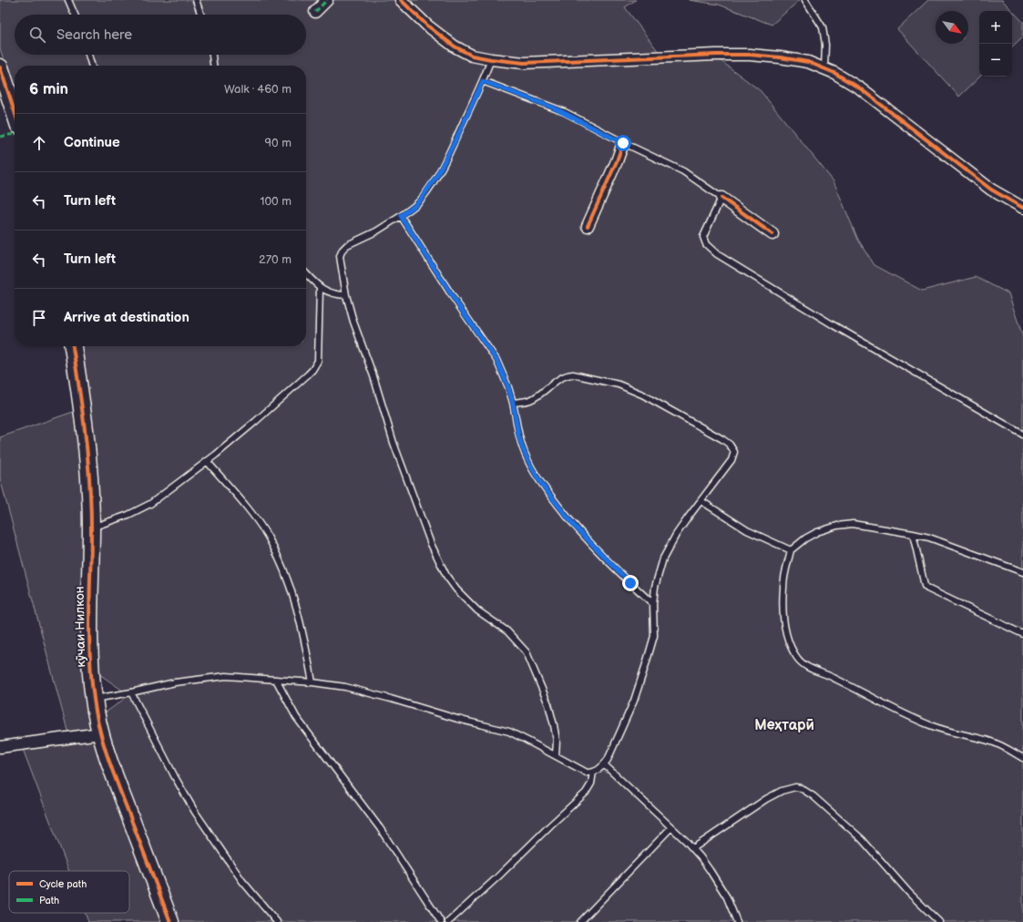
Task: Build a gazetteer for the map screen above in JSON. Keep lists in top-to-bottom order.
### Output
{
  "streets": {
    "street": ["кӯчаи Нилкон"]
  },
  "districts": ["Меҳтарӣ"],
  "legend": ["Cycle path", "Path"],
  "north": "bottom right",
  "page": {
    "map_buttons": ["+", "−"],
    "search": "Search here",
    "heading": ["6 min", "Walk · 460 m"],
    "list": [
      ["Continue", "90 m"],
      ["Turn left", "100 m"],
      ["Turn left", "270 m"],
      "Arrive at destination"
    ]
  }
}
